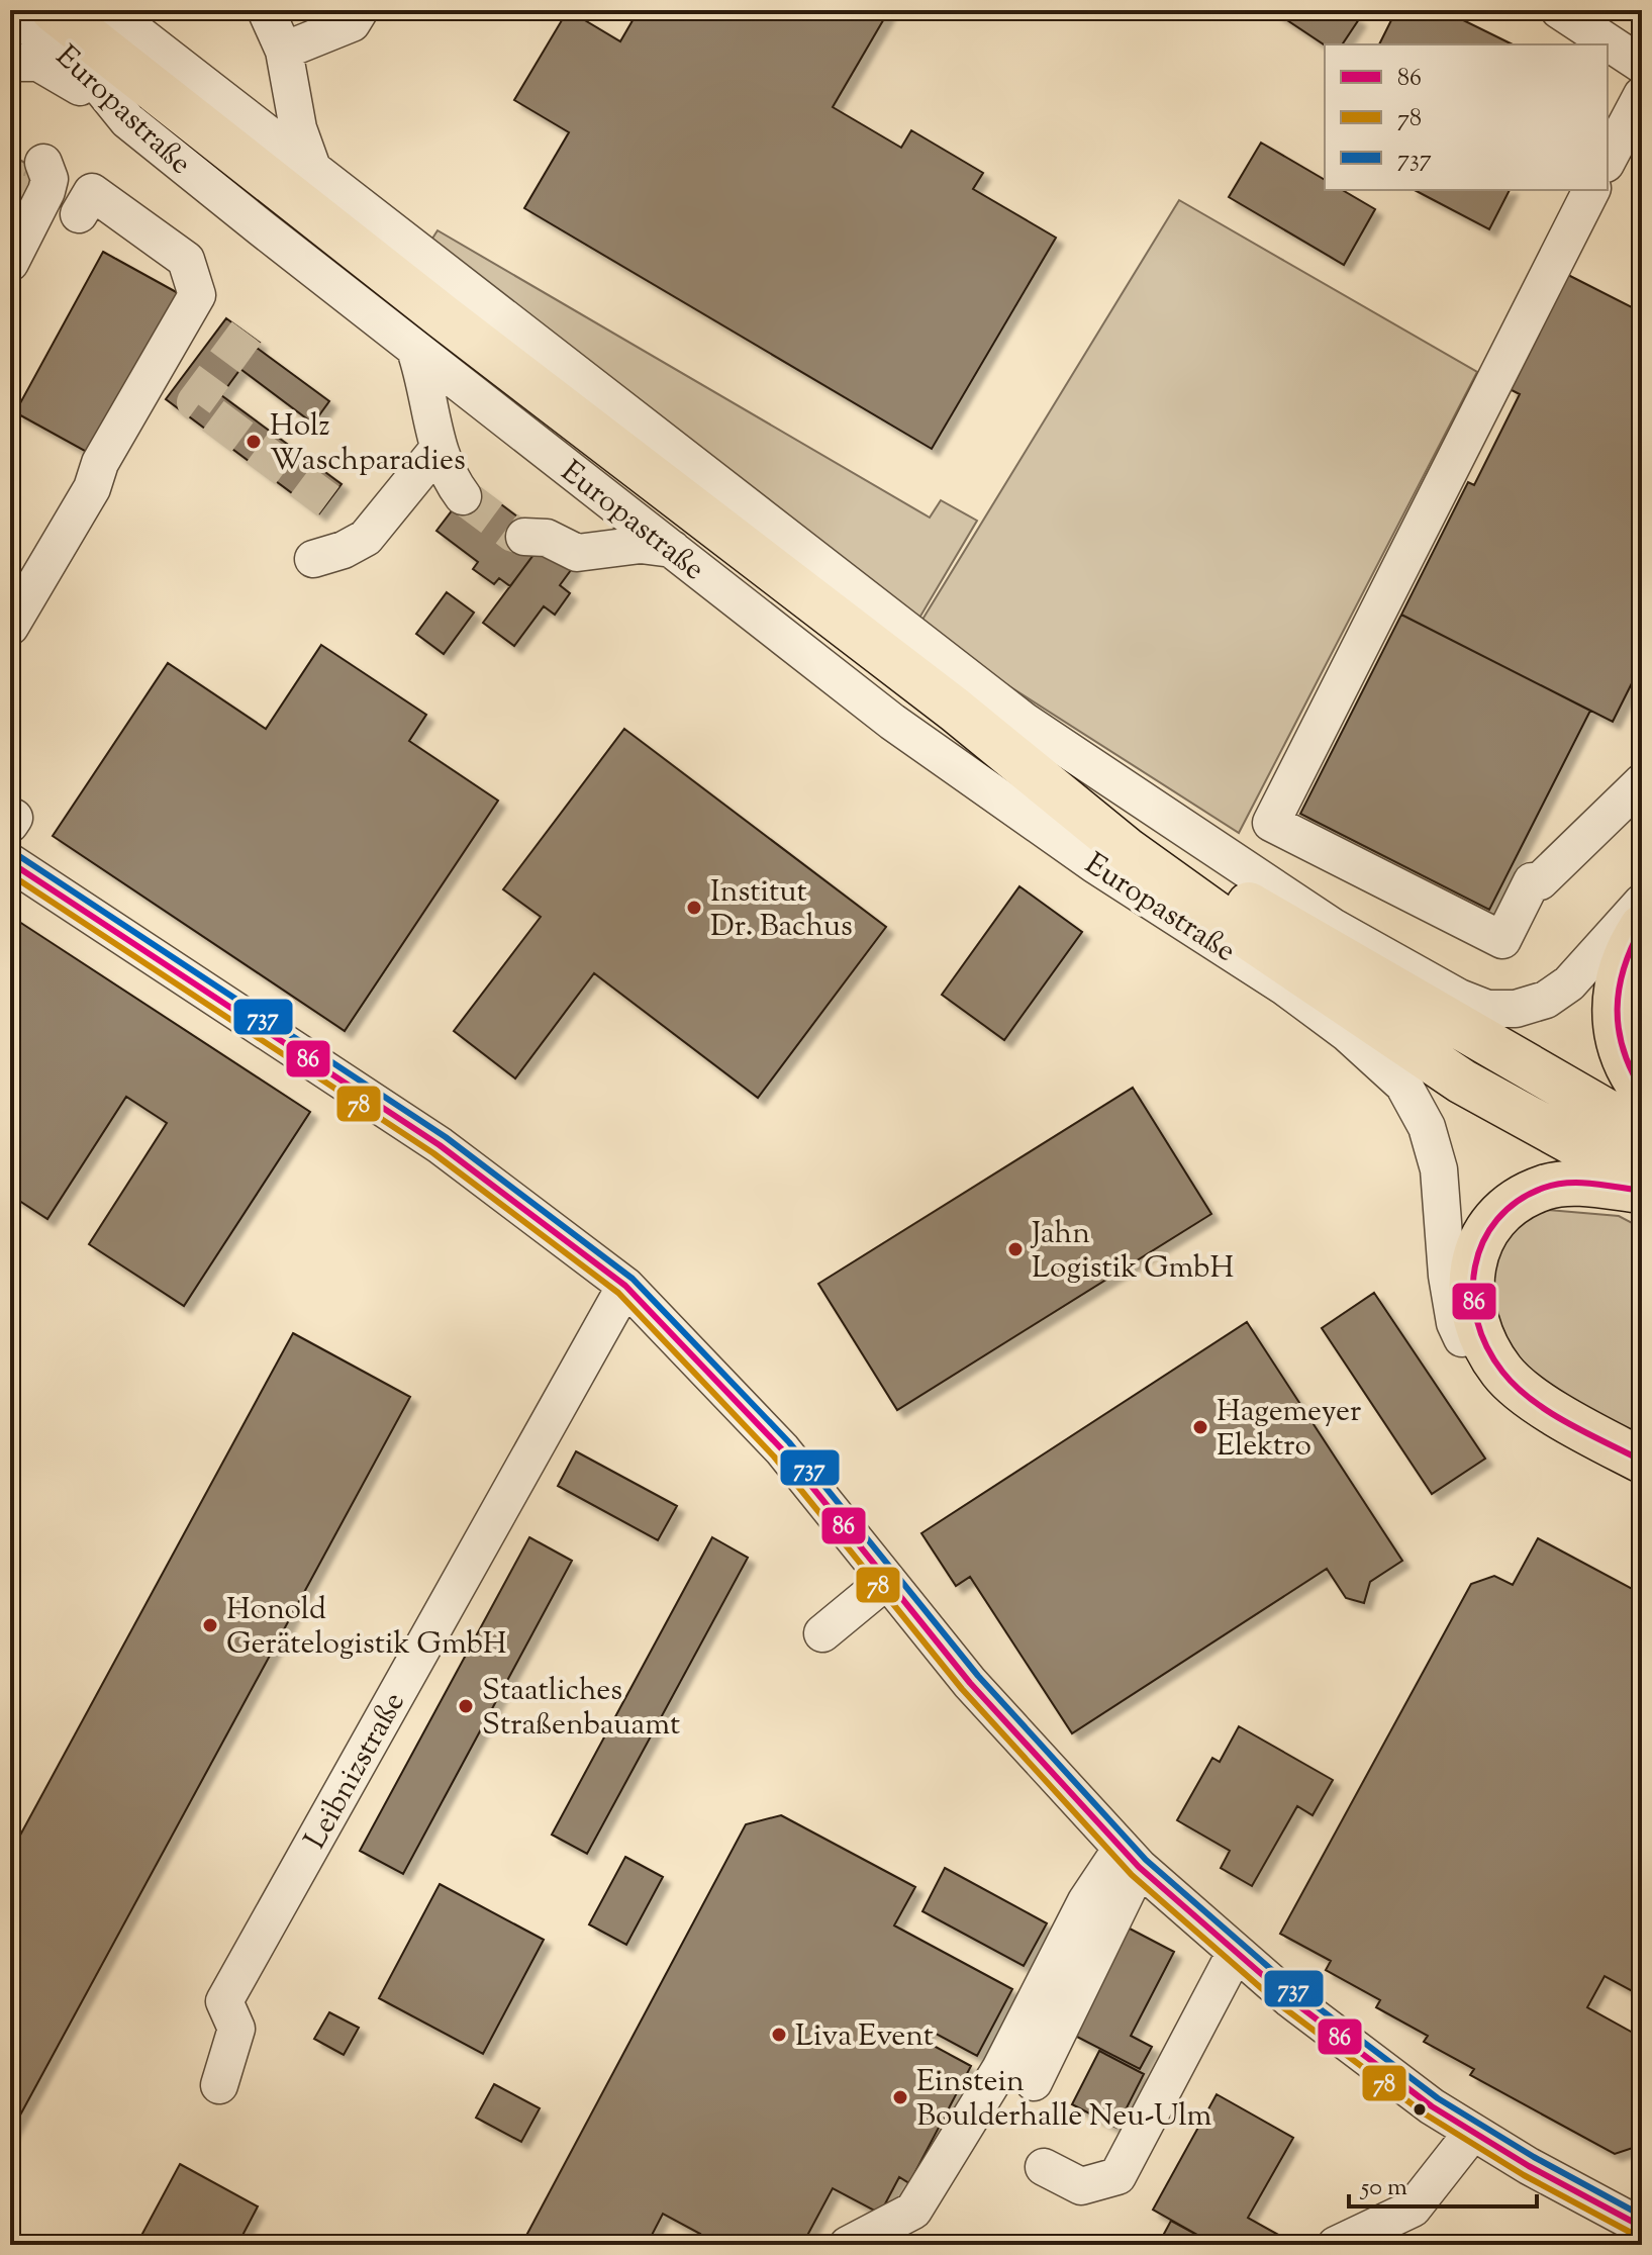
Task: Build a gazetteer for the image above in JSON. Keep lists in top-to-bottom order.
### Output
{
  "streets": {
    "highway": ["Europastraße"],
    "street": ["Leibnizstraße"]
  },
  "places": [
    "Holz Waschparadies",
    "Institut Dr. Bachus",
    "Jahn Logistik GmbH",
    "Hagemeyer Elektro",
    "Honold Gerätelogistik GmbH",
    "Staatliches Straßenbauamt",
    "Liva Event",
    "Einstein Boulderhalle Neu-Ulm"
  ],
  "lines": ["transit line 737", "transit line 86", "transit line 78"],
  "legend": ["86", "78", "737"],
  "scale_bar": "50 m"
}
